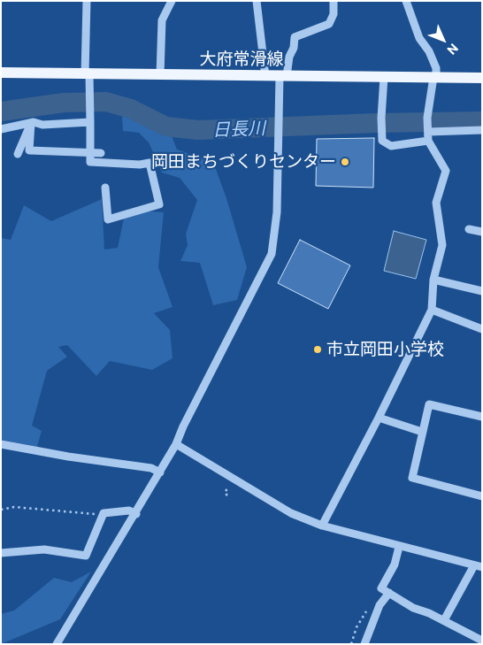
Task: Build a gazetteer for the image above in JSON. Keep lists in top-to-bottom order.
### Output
{
  "streets": {
    "main road": ["大府常滑線"]
  },
  "water": ["日長川"],
  "places": ["岡田まちづくりセンター", "市立岡田小学校"],
  "north": "bottom right"
}
